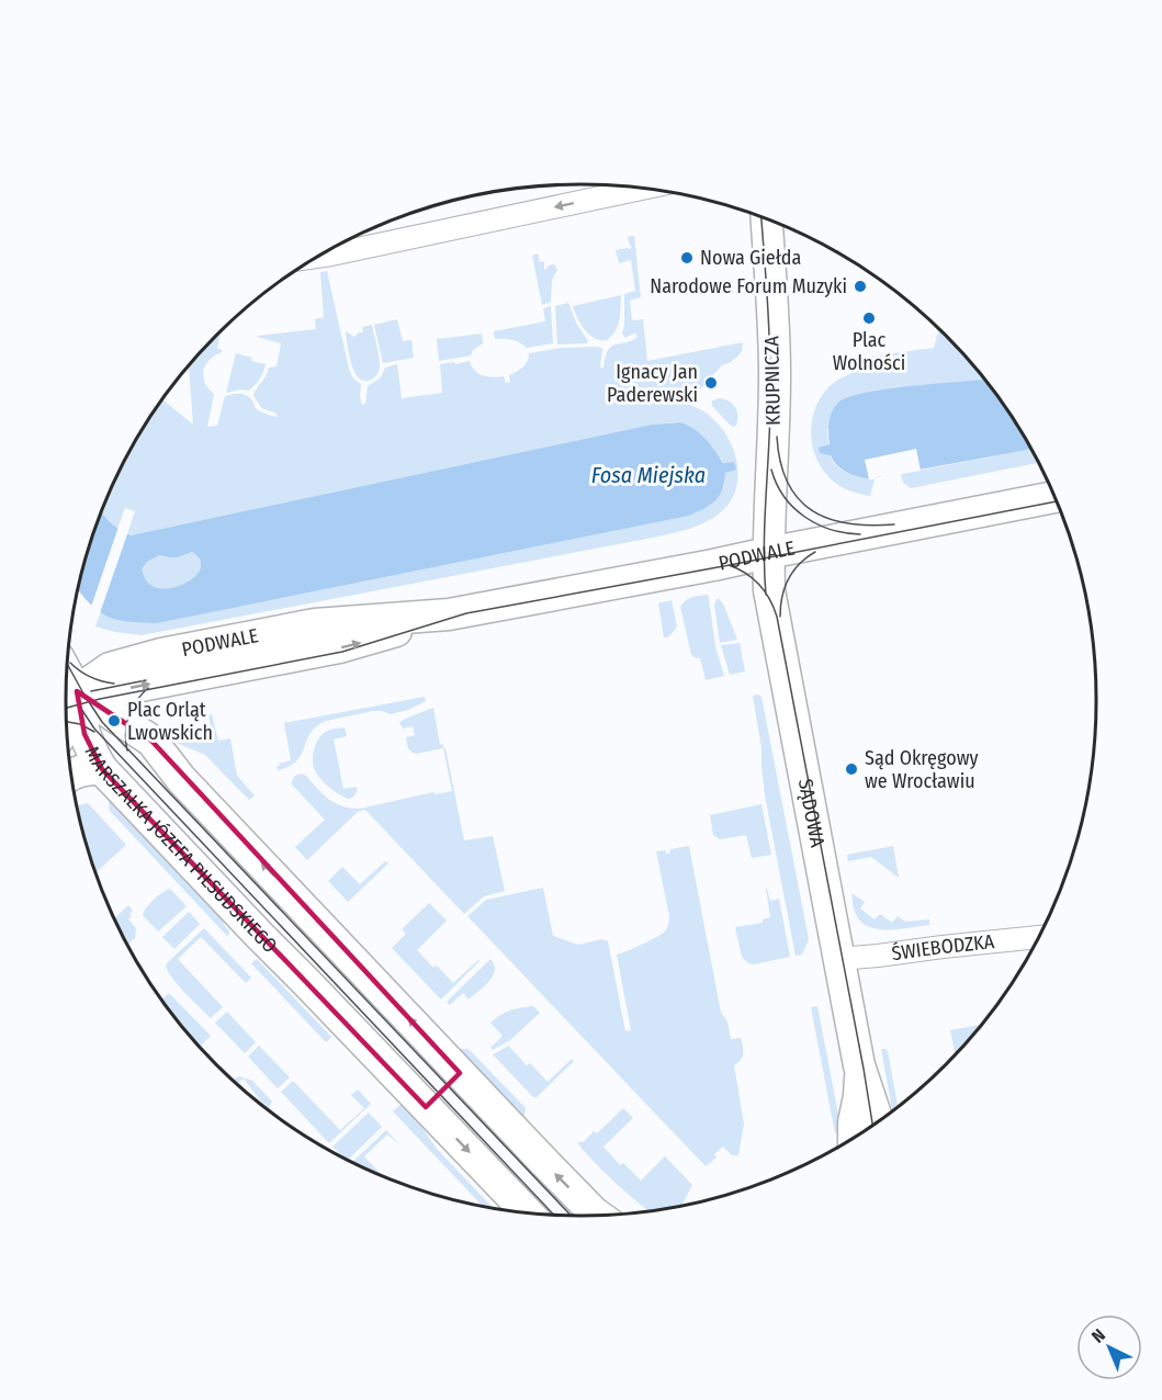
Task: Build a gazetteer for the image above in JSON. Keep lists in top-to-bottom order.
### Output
{
  "streets": {
    "street": [
      "KRUPNICZA",
      "PODWALE",
      "SĄDOWA",
      "MARSZAŁKA JÓZEFA PIŁSUDSKIEGO",
      "ŚWIEBODZKA"
    ]
  },
  "crossings": [
    ["KRUPNICZA", "PODWALE"],
    ["KRUPNICZA", "SĄDOWA"],
    ["PODWALE", "SĄDOWA"],
    ["PODWALE", "MARSZAŁKA JÓZEFA PIŁSUDSKIEGO"],
    ["SĄDOWA", "ŚWIEBODZKA"]
  ],
  "water": ["Fosa Miejska"],
  "places": [
    "Nowa Giełda",
    "Narodowe Forum Muzyki",
    "Plac Wolności",
    "Ignacy Jan Paderewski",
    "Plac Orląt Lwowskich",
    "Sąd Okręgowy we Wrocławiu"
  ],
  "north": "top left"
}
